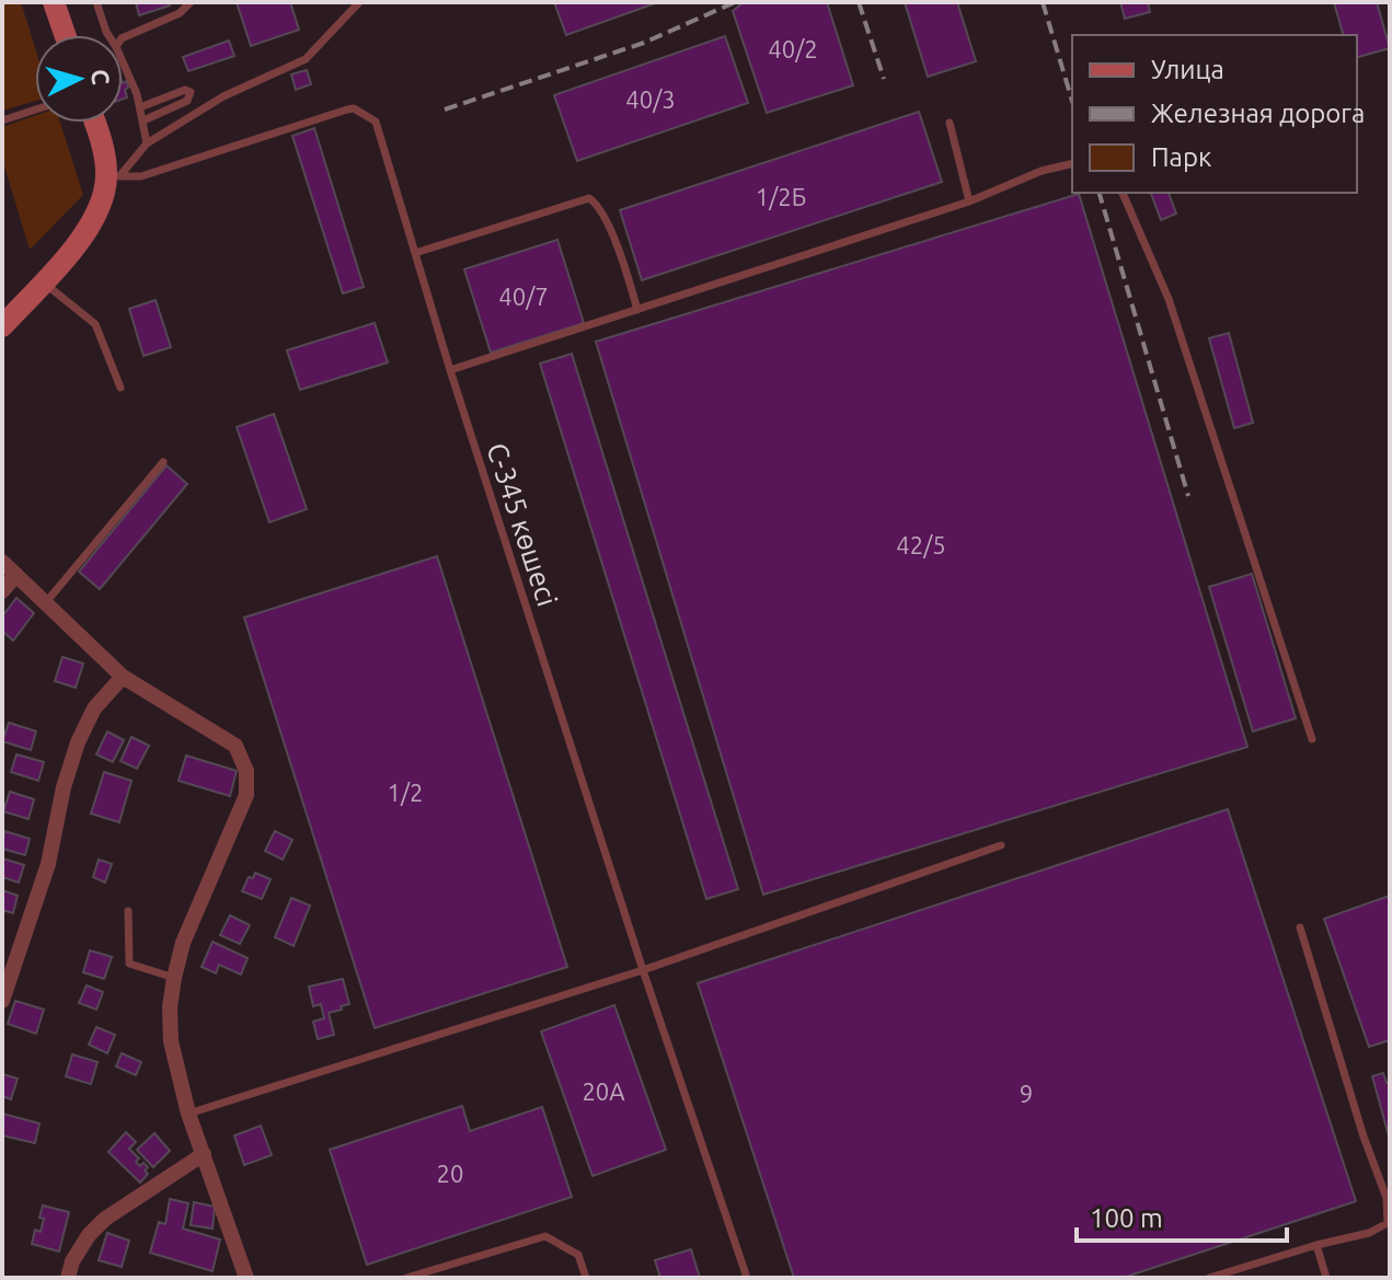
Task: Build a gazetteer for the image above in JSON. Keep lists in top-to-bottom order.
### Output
{
  "streets": {
    "lane": ["С-345 көшесі"]
  },
  "house_numbers": [
    "40/2",
    "40/3",
    "1/2Б",
    "40/7",
    "42/5",
    "1/2",
    "20А",
    "9",
    "20"
  ],
  "legend": ["Улица", "Железная дорога", "Парк"],
  "scale_bar": "100 m",
  "north": "right"
}
